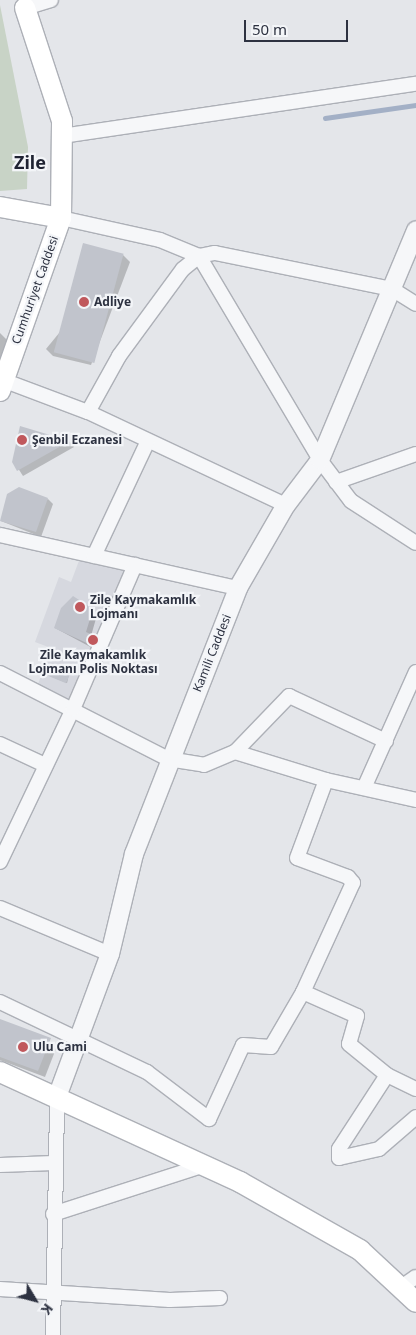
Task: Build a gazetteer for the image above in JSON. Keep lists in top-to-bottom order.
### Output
{
  "streets": {
    "main road": ["Cumhuriyet Caddesi"],
    "street": ["Kamili Caddesi"]
  },
  "districts": ["Zile"],
  "places": [
    "Adliye",
    "Şenbil Eczanesi",
    "Zile Kaymakamlık Lojmanı",
    "Zile Kaymakamlık Lojmanı Polis Noktası",
    "Ulu Cami"
  ],
  "scale_bar": "50 m",
  "north": "bottom right"
}
